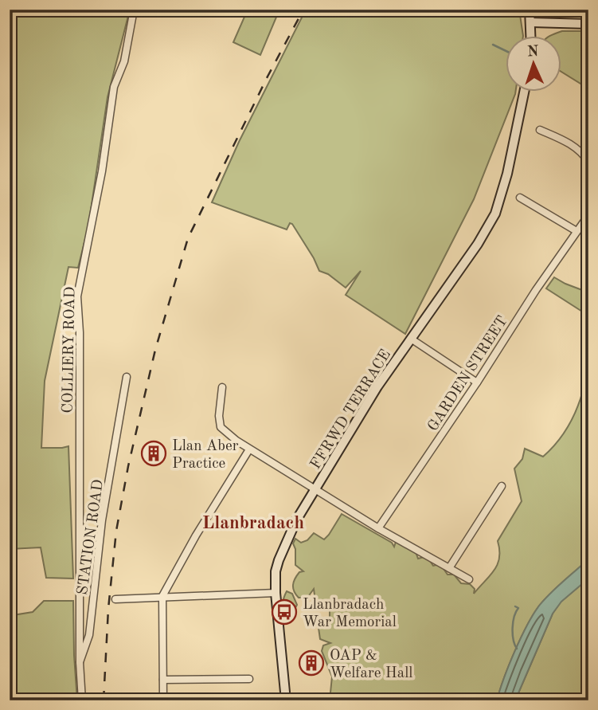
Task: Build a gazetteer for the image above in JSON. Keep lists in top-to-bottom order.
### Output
{
  "streets": {
    "street": [
      "COLLIERY ROAD",
      "GARDEN STREET",
      "FFRWD TERRACE",
      "STATION ROAD"
    ]
  },
  "crossings": [
    ["COLLIERY ROAD", "STATION ROAD"]
  ],
  "districts": ["Llanbradach"],
  "places": {
    "building": ["Llan Aber Practice", "OAP & Welfare Hall"],
    "bus stop": ["Llanbradach War Memorial"]
  },
  "north": "top"
}
